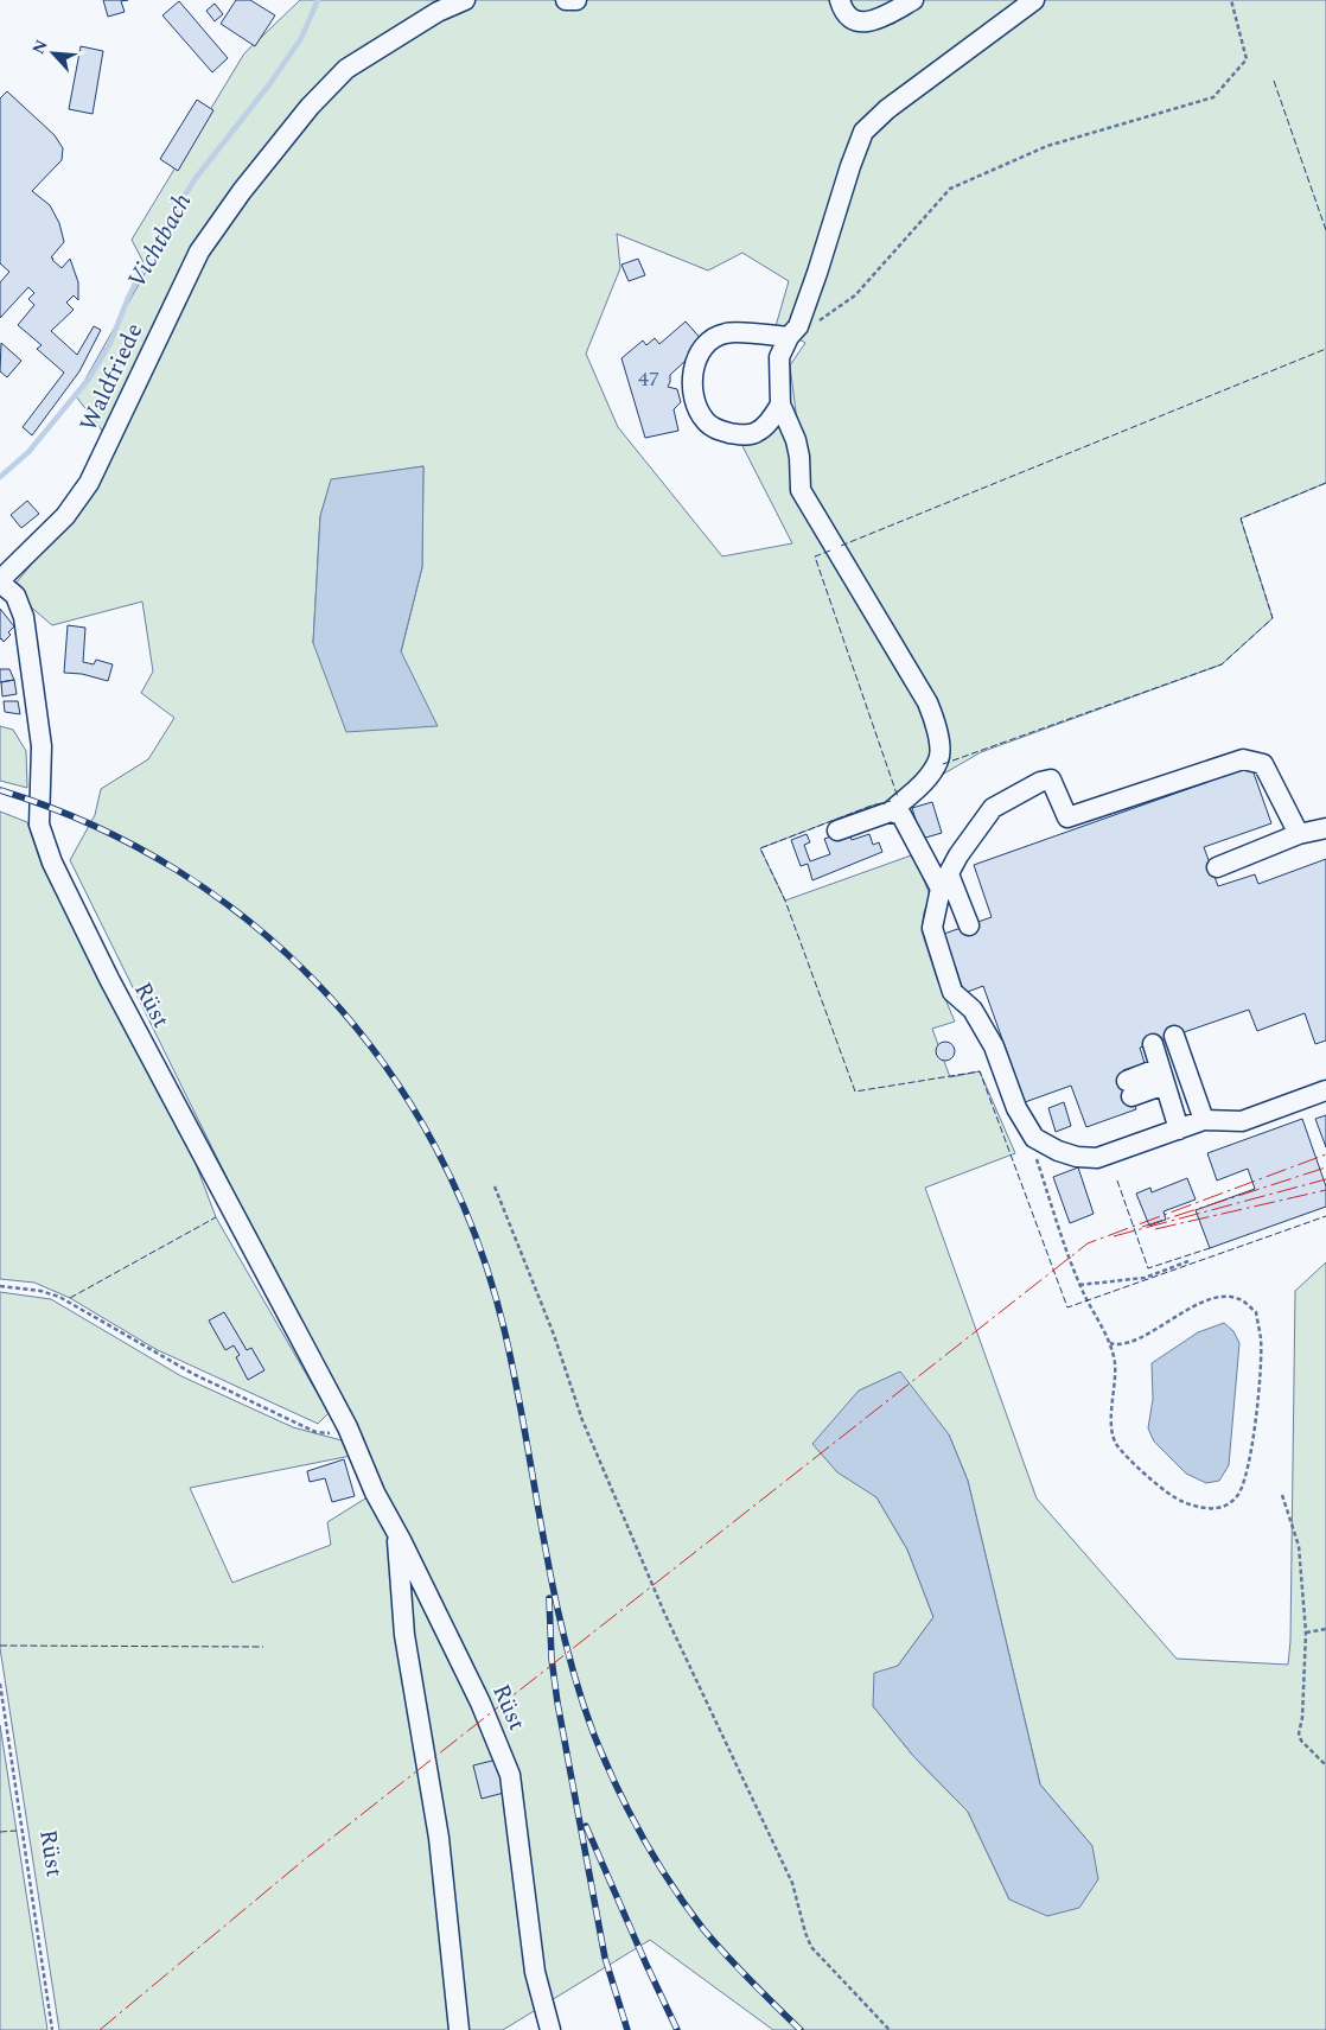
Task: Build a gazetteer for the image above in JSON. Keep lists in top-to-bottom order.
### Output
{
  "streets": {
    "street": ["Waldfriede", "Rüst"]
  },
  "crossings": [
    ["Waldfriede", "Rüst"]
  ],
  "water": ["Vichtbach"],
  "house_numbers": ["47"],
  "north": "top left"
}
